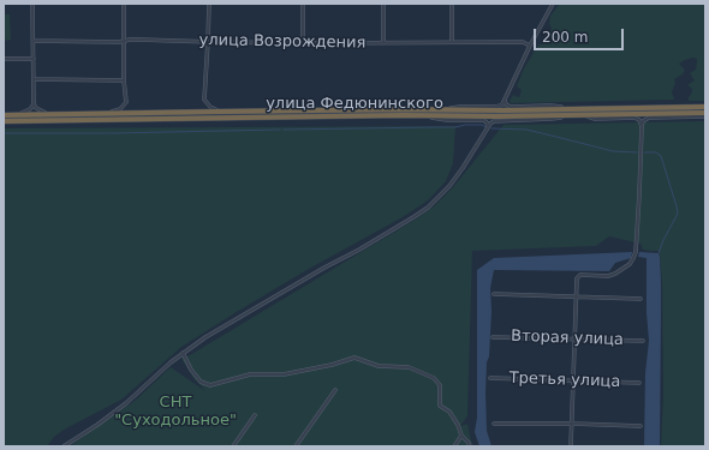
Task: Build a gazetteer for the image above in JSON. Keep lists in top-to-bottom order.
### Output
{
  "streets": {
    "highway": ["улица Федюнинского"],
    "street": ["улица Возрождения", "Вторая улица", "Третья улица"]
  },
  "parks": ["СНТ \"Суходольное\""],
  "scale_bar": "200 m"
}
